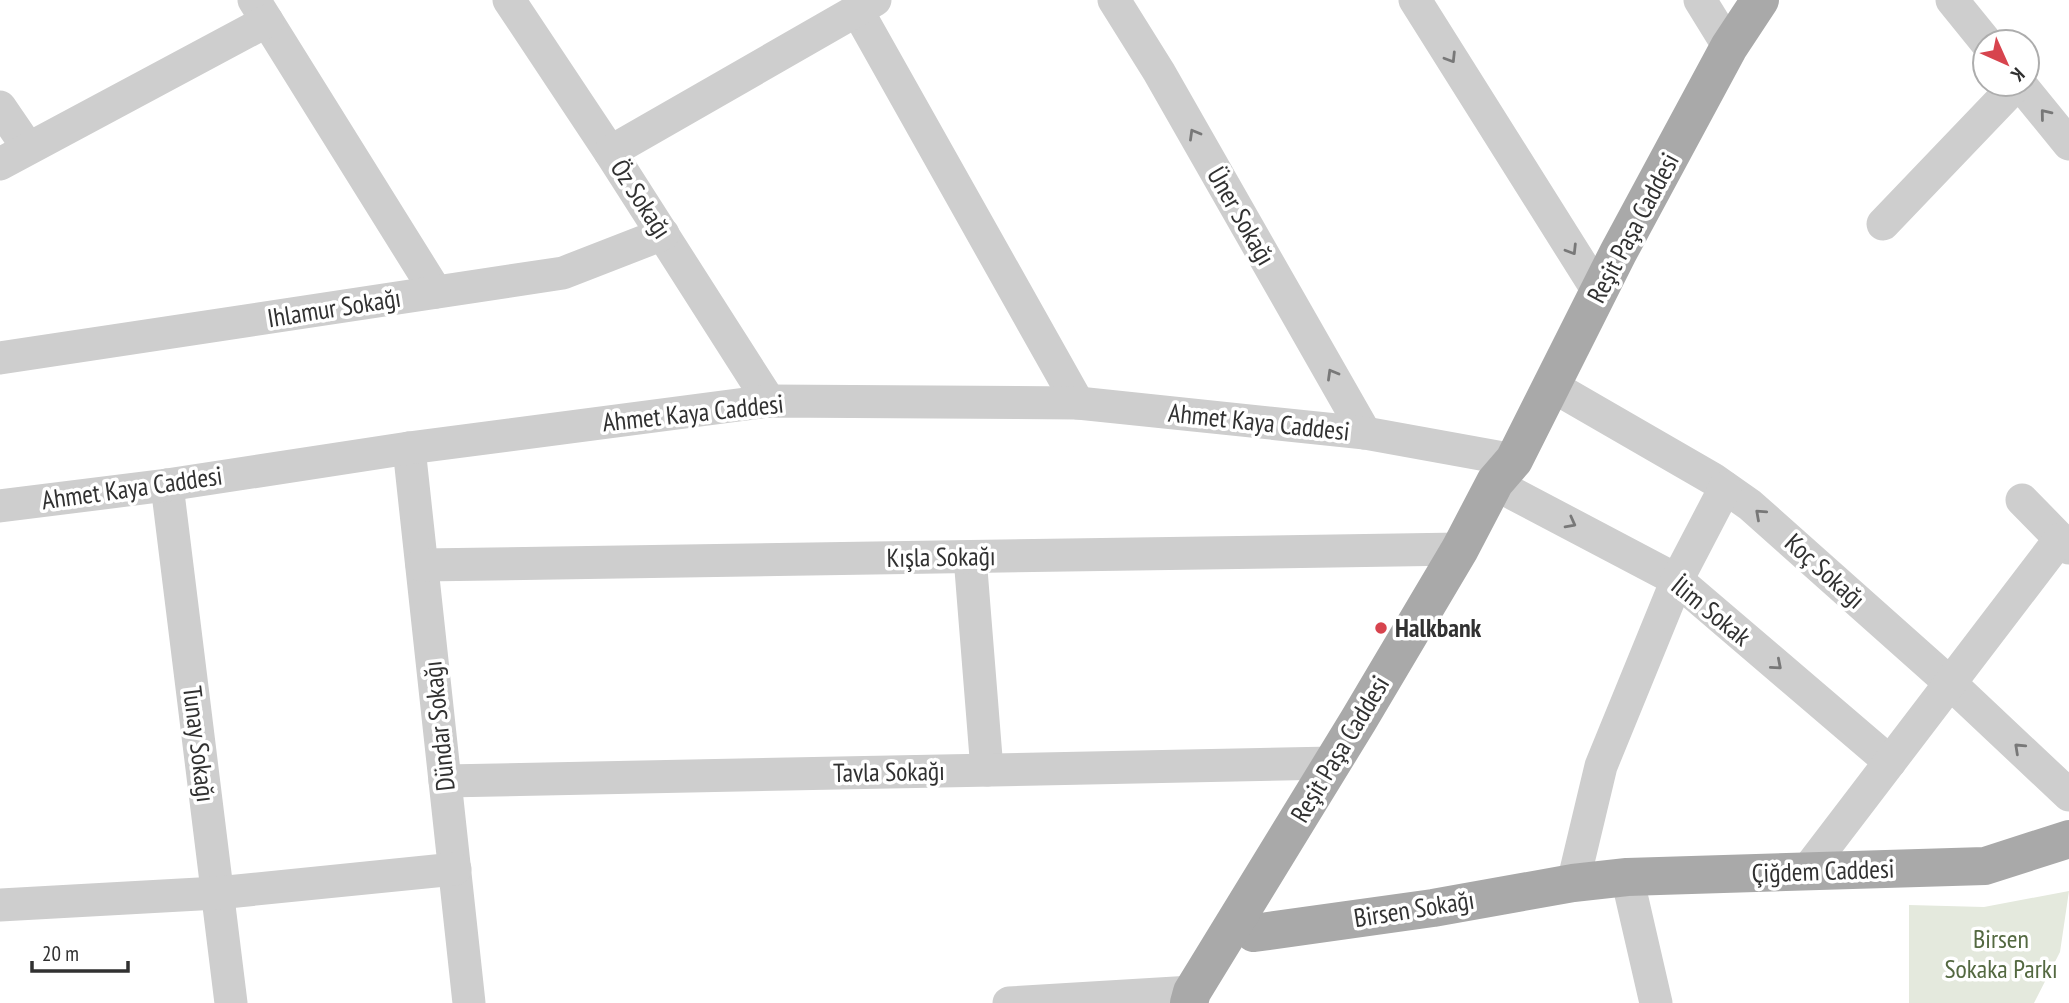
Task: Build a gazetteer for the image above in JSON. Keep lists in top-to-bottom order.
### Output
{
  "streets": {
    "main road": ["Reşit Paşa Caddesi", "Çiğdem Caddesi", "Birsen Sokağı"],
    "street": [
      "Öz Sokağı",
      "Üner Sokağı",
      "Ihlamur Sokağı",
      "Ahmet Kaya Caddesi",
      "Kışla Sokağı",
      "Koç Sokağı",
      "İlim Sokak",
      "Dündar Sokağı",
      "Tunay Sokağı",
      "Tavla Sokağı"
    ]
  },
  "crossings": [
    ["Öz Sokağı", "Ihlamur Sokağı"],
    ["Öz Sokağı", "Ahmet Kaya Caddesi"],
    ["Üner Sokağı", "Ahmet Kaya Caddesi"],
    ["Reşit Paşa Caddesi", "Ahmet Kaya Caddesi"],
    ["Reşit Paşa Caddesi", "Kışla Sokağı"],
    ["Reşit Paşa Caddesi", "Koç Sokağı"],
    ["Reşit Paşa Caddesi", "İlim Sokak"],
    ["Reşit Paşa Caddesi", "Tavla Sokağı"],
    ["Reşit Paşa Caddesi", "Birsen Sokağı"],
    ["Ahmet Kaya Caddesi", "İlim Sokak"],
    ["Ahmet Kaya Caddesi", "Dündar Sokağı"],
    ["Ahmet Kaya Caddesi", "Tunay Sokağı"],
    ["Kışla Sokağı", "Dündar Sokağı"],
    ["Dündar Sokağı", "Tavla Sokağı"],
    ["Çiğdem Caddesi", "Birsen Sokağı"]
  ],
  "one_way": ["Koç Sokağı", "İlim Sokak"],
  "parks": ["Birsen Sokaka Parkı"],
  "places": ["Halkbank"],
  "scale_bar": "20 m",
  "north": "bottom right"
}
